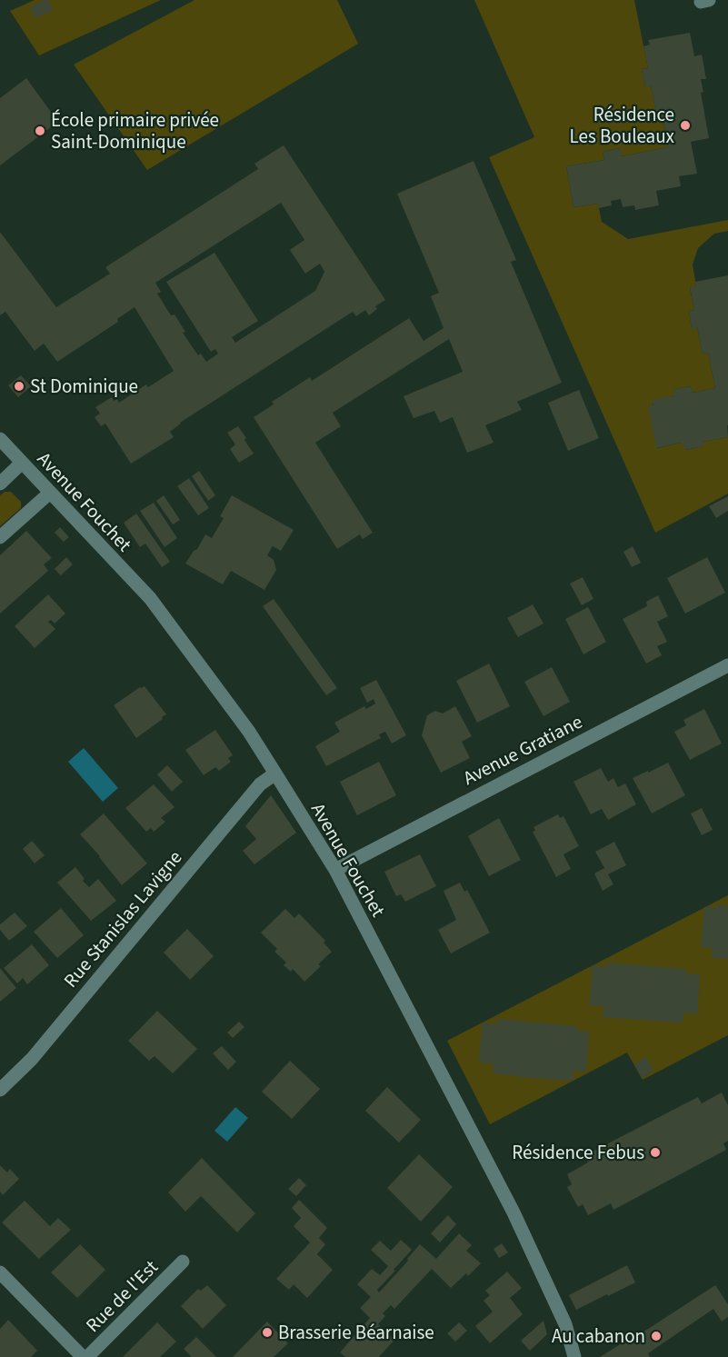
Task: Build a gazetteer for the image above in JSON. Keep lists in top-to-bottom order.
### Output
{
  "streets": {
    "street": [
      "Avenue Fouchet",
      "Avenue Gratiane",
      "Rue Stanislas Lavigne",
      "Rue de l'Est"
    ]
  },
  "crossings": [
    ["Avenue Fouchet", "Avenue Gratiane"],
    ["Avenue Fouchet", "Rue Stanislas Lavigne"]
  ],
  "places": [
    "Résidence Les Bouleaux",
    "École primaire privée Saint-Dominique",
    "St Dominique",
    "Résidence Febus",
    "Brasserie Béarnaise",
    "Au cabanon"
  ]
}
